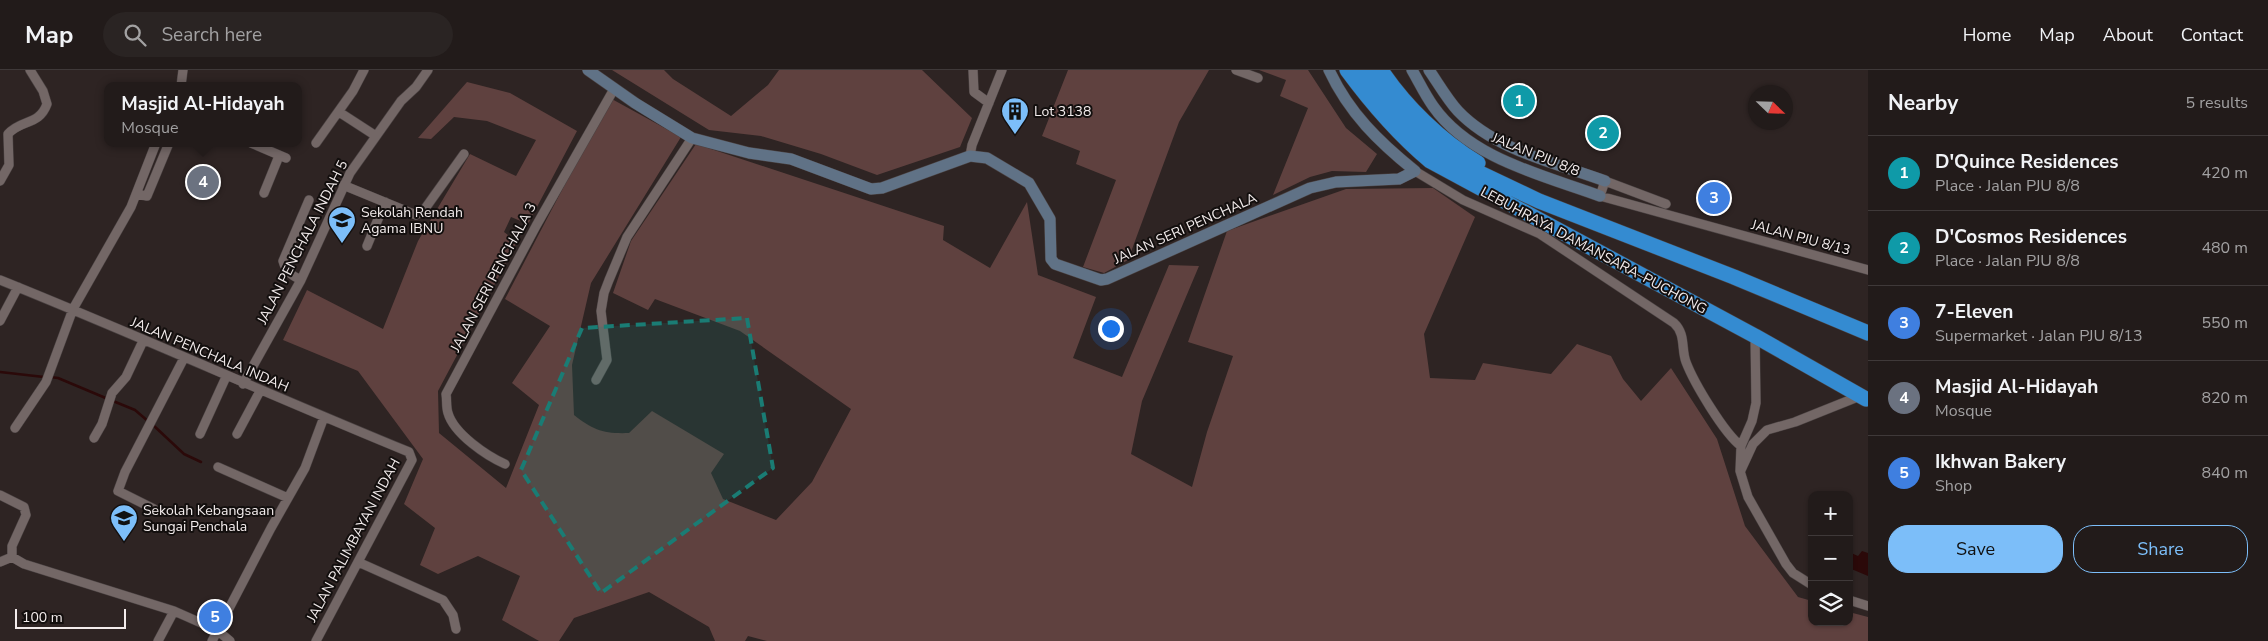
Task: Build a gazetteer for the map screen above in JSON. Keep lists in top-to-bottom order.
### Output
{
  "streets": {
    "highway": ["LEBUHRAYA DAMANSARA–PUCHONG"],
    "street": [
      "JALAN PJU 8/8",
      "JALAN SERI PENCHALA",
      "JALAN PJU 8/13",
      "JALAN PENCHALA INDAH 5",
      "JALAN SERI PENCHALA 3",
      "JALAN PENCHALA INDAH",
      "JALAN PALIMBAYAN INDAH"
    ]
  },
  "crossings": [
    ["JALAN PJU 8/8", "JALAN PJU 8/13"],
    ["JALAN PENCHALA INDAH 5", "JALAN PENCHALA INDAH"],
    ["JALAN PENCHALA INDAH", "JALAN PALIMBAYAN INDAH"]
  ],
  "places": {
    "building": ["Lot 3138"],
    "school or university": ["Sekolah Rendah Agama IBNU", "Sekolah Kebangsaan Sungai Penchala"]
  },
  "scale_bar": "100 m",
  "north": "bottom right",
  "page": {
    "header": "Map",
    "search": "Search here",
    "nav": [
      "Home",
      "Map",
      "About",
      "Contact"
    ],
    "heading": ["Nearby", "5 results"],
    "popup": ["Masjid Al-Hidayah", "Mosque"],
    "pins": [
      "1",
      "2",
      "4",
      "3",
      "5"
    ],
    "list": [
      {
        "mark": "1",
        "name": "D'Quince Residences",
        "note": "Place · Jalan PJU 8/8",
        "value": "420 m"
      },
      {
        "mark": "2",
        "name": "D'Cosmos Residences",
        "note": "Place · Jalan PJU 8/8",
        "value": "480 m"
      },
      {
        "mark": "3",
        "name": "7-Eleven",
        "note": "Supermarket · Jalan PJU 8/13",
        "value": "550 m"
      },
      {
        "mark": "4",
        "name": "Masjid Al-Hidayah",
        "note": "Mosque",
        "value": "820 m"
      },
      {
        "mark": "5",
        "name": "Ikhwan Bakery",
        "note": "Shop",
        "value": "840 m"
      }
    ],
    "map_buttons": ["+", "−"],
    "buttons": ["Save", "Share"],
    "scale": "100 m"
  }
}
